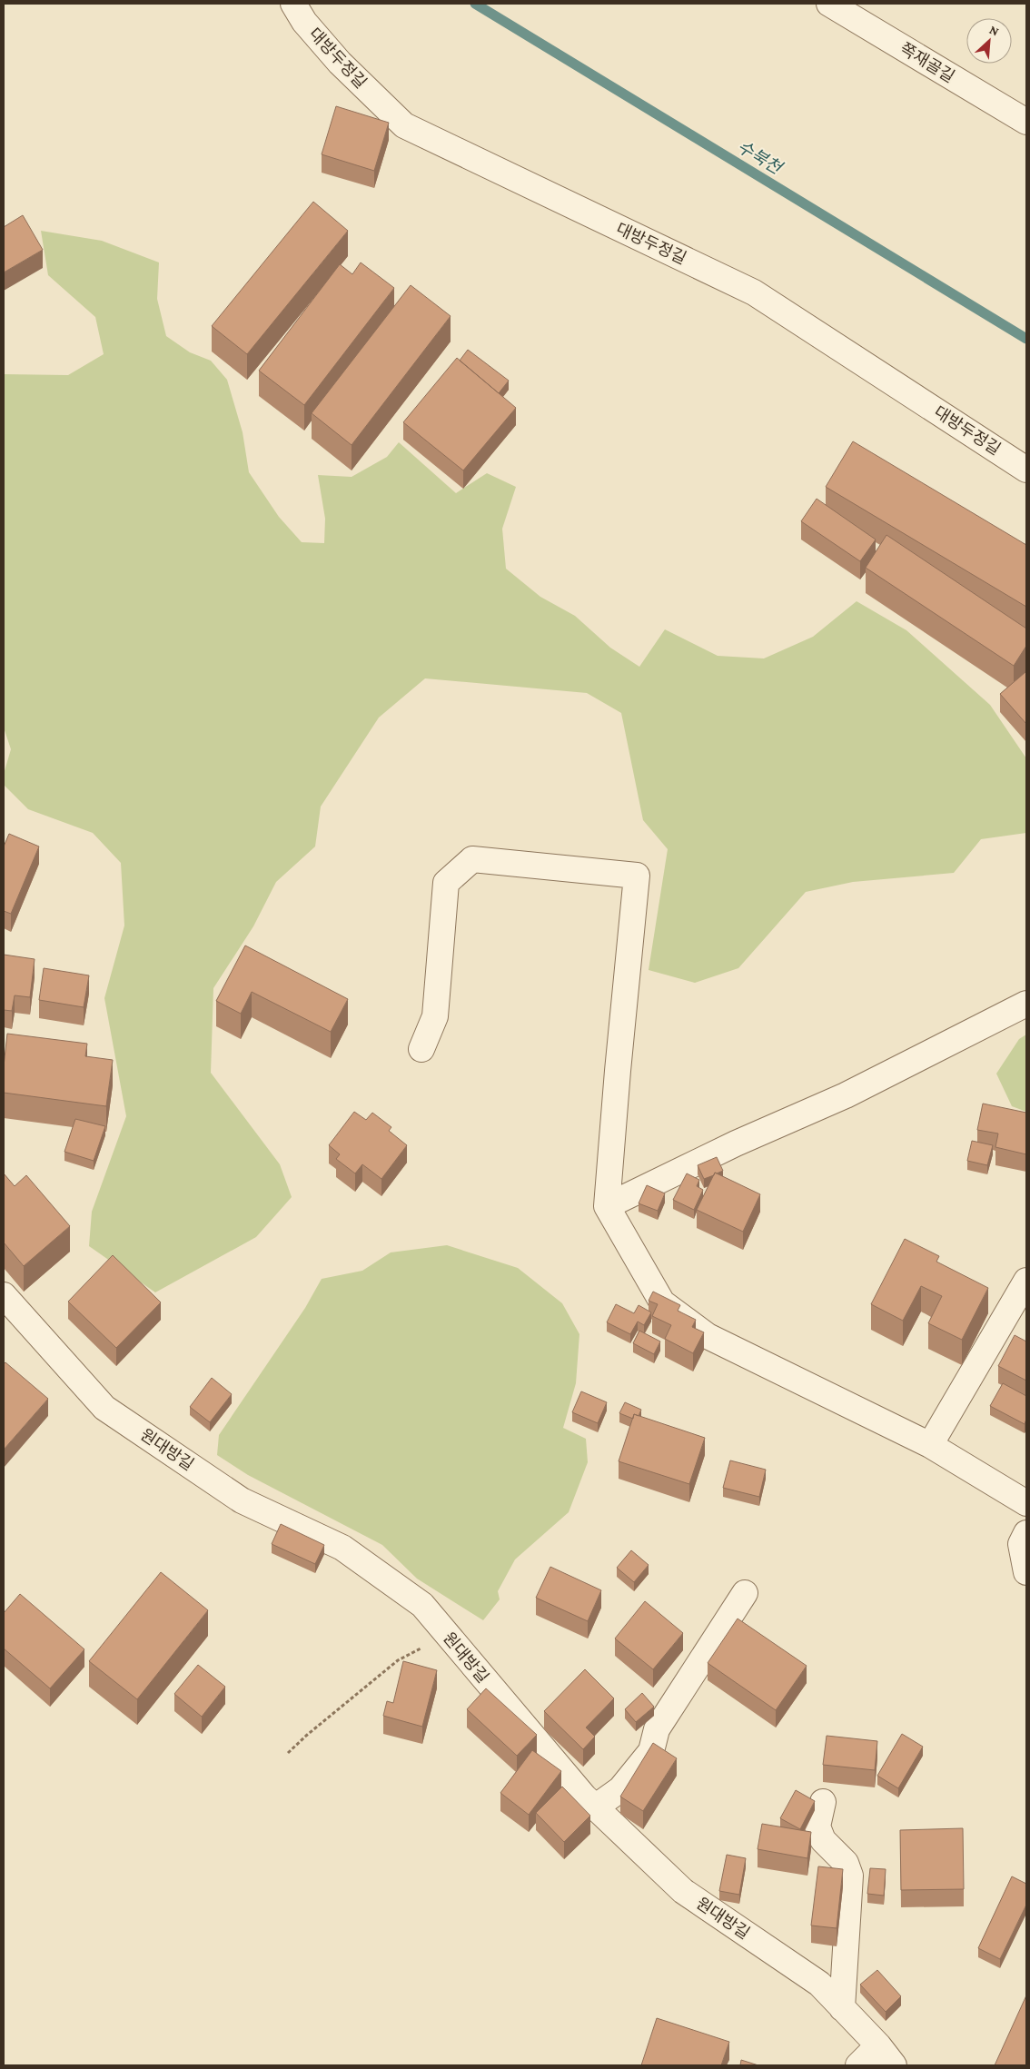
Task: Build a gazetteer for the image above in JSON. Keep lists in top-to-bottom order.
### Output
{
  "streets": {
    "street": ["대방두정길", "쪽재골길", "원대방길"]
  },
  "water": ["수북천"],
  "north": "top right"
}
